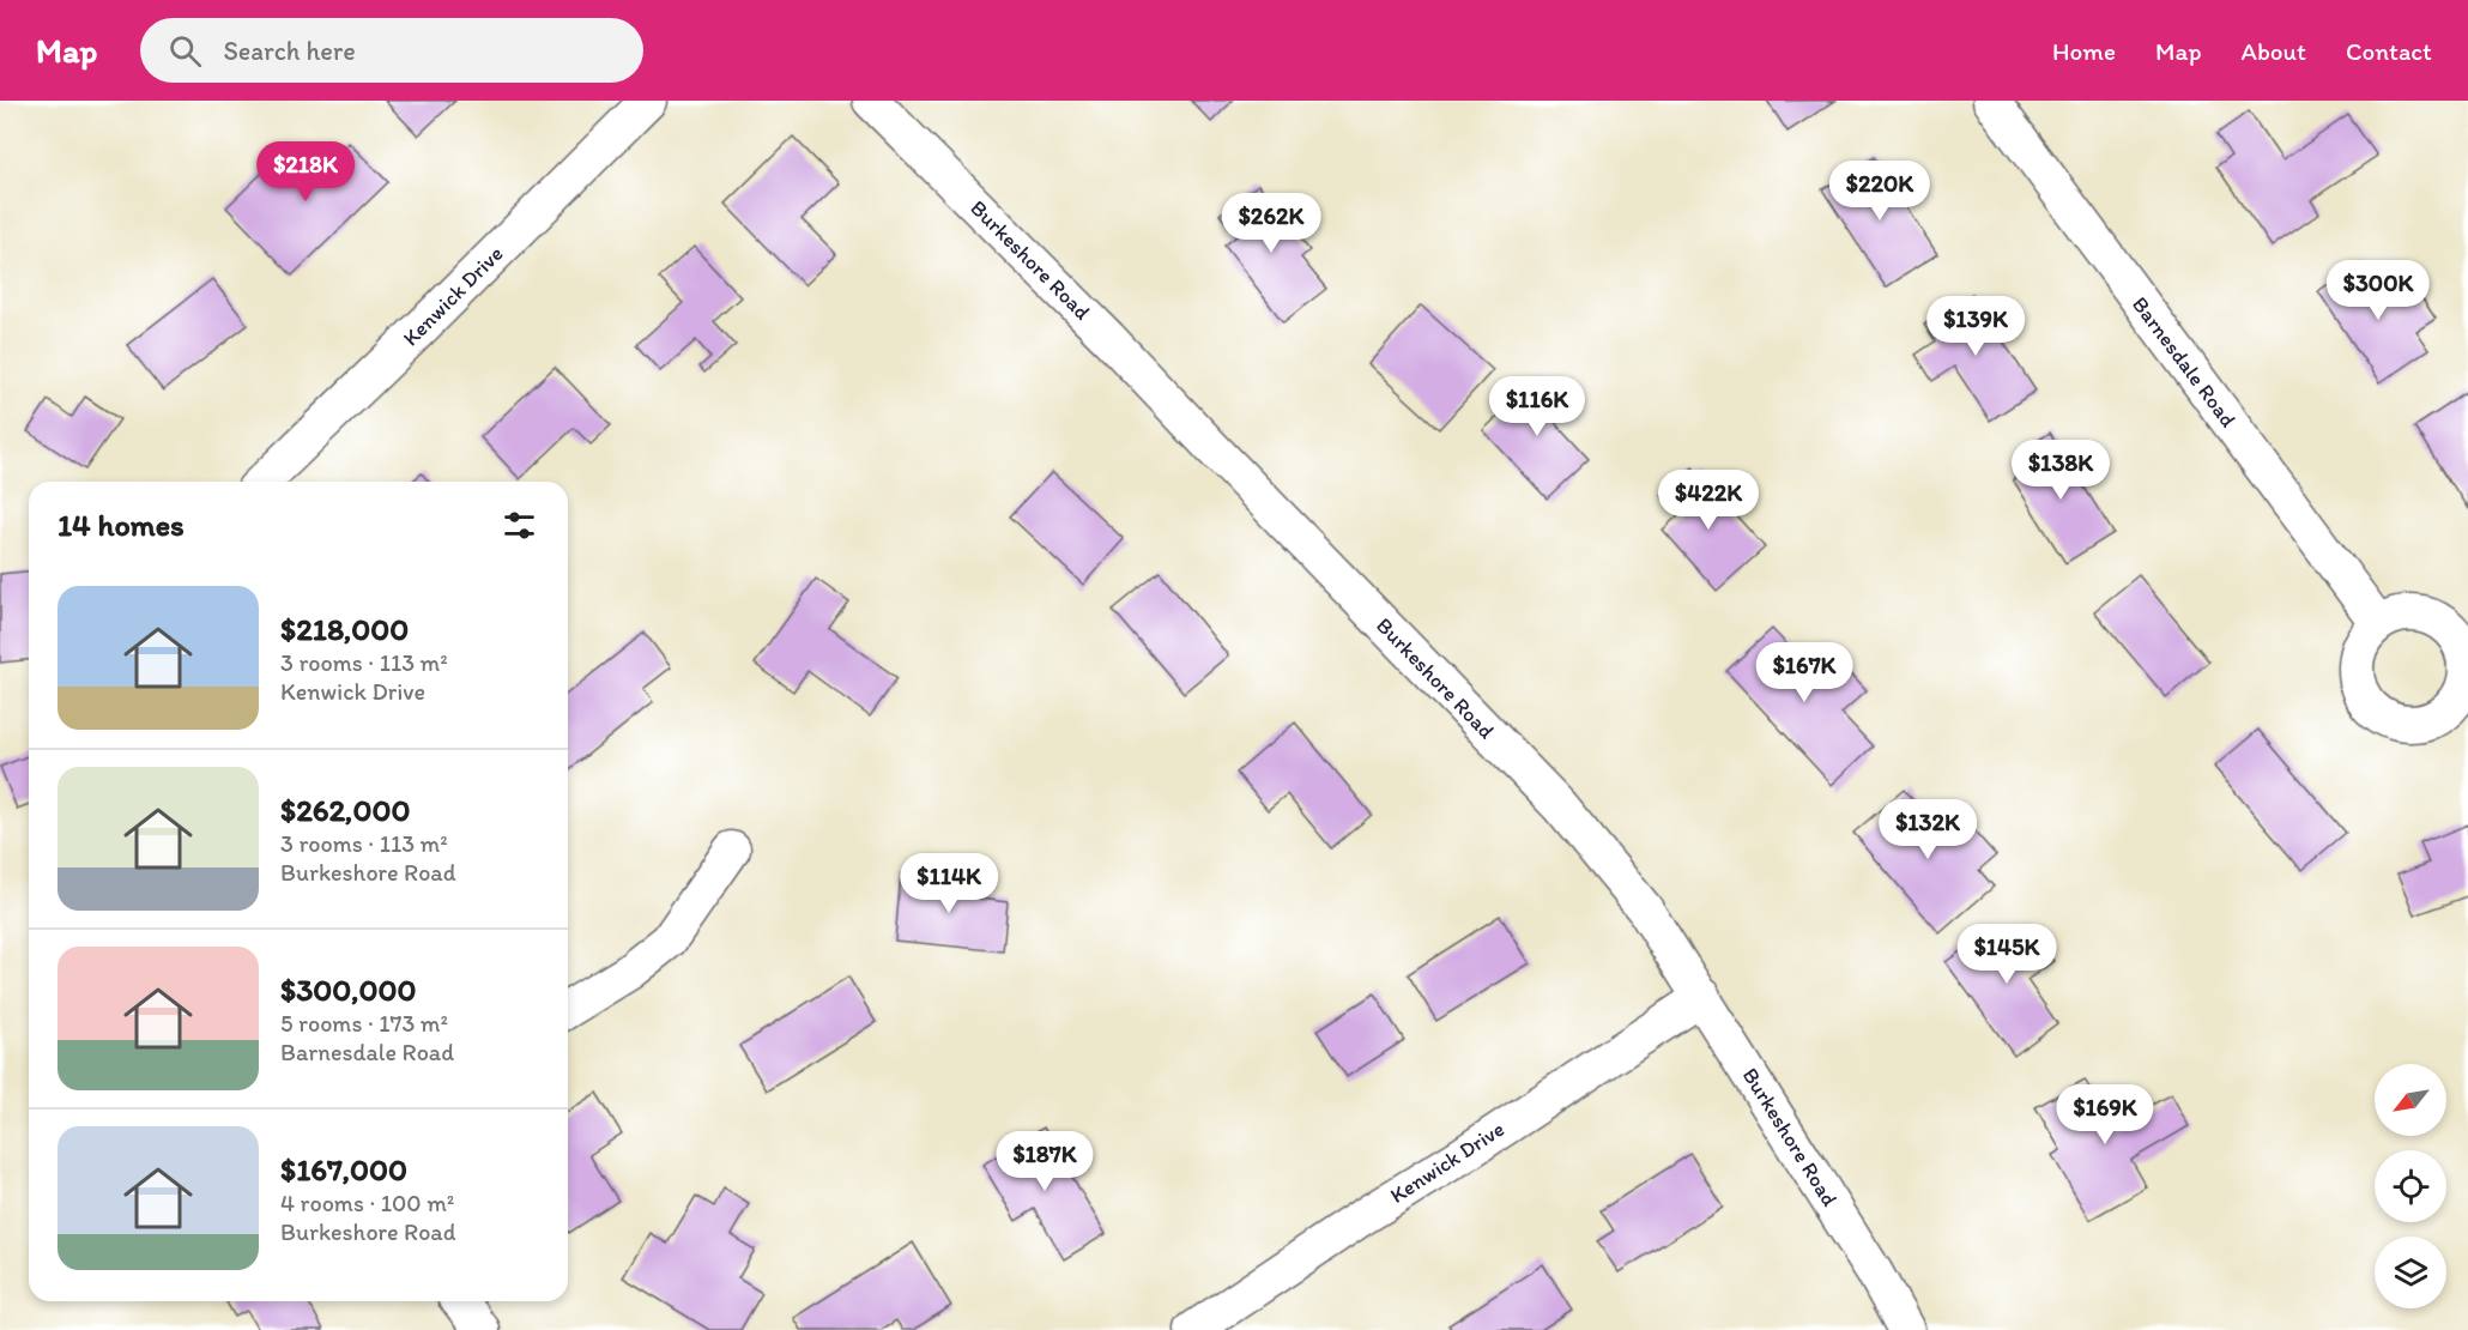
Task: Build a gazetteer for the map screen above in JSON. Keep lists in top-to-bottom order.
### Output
{
  "streets": {
    "street": ["Burkeshore Road", "Kenwick Drive", "Barnesdale Road"]
  },
  "crossings": [
    ["Burkeshore Road", "Kenwick Drive"]
  ],
  "north": "bottom left",
  "page": {
    "header": "Map",
    "search": "Search here",
    "nav": [
      "Home",
      "Map",
      "About",
      "Contact"
    ],
    "price": [
      "$218K",
      "$220K",
      "$262K",
      "$300K",
      "$139K",
      "$116K",
      "$138K",
      "$422K",
      "$167K",
      "$132K",
      "$114K",
      "$145K",
      "$169K",
      "$187K"
    ],
    "heading": "14 homes",
    "list": [
      {
        "name": "$218,000",
        "note": "3 rooms · 113 m² · Kenwick Drive"
      },
      {
        "name": "$262,000",
        "note": "3 rooms · 113 m² · Burkeshore Road"
      },
      {
        "name": "$300,000",
        "note": "5 rooms · 173 m² · Barnesdale Road"
      },
      {
        "name": "$167,000",
        "note": "4 rooms · 100 m² · Burkeshore Road"
      }
    ]
  }
}
